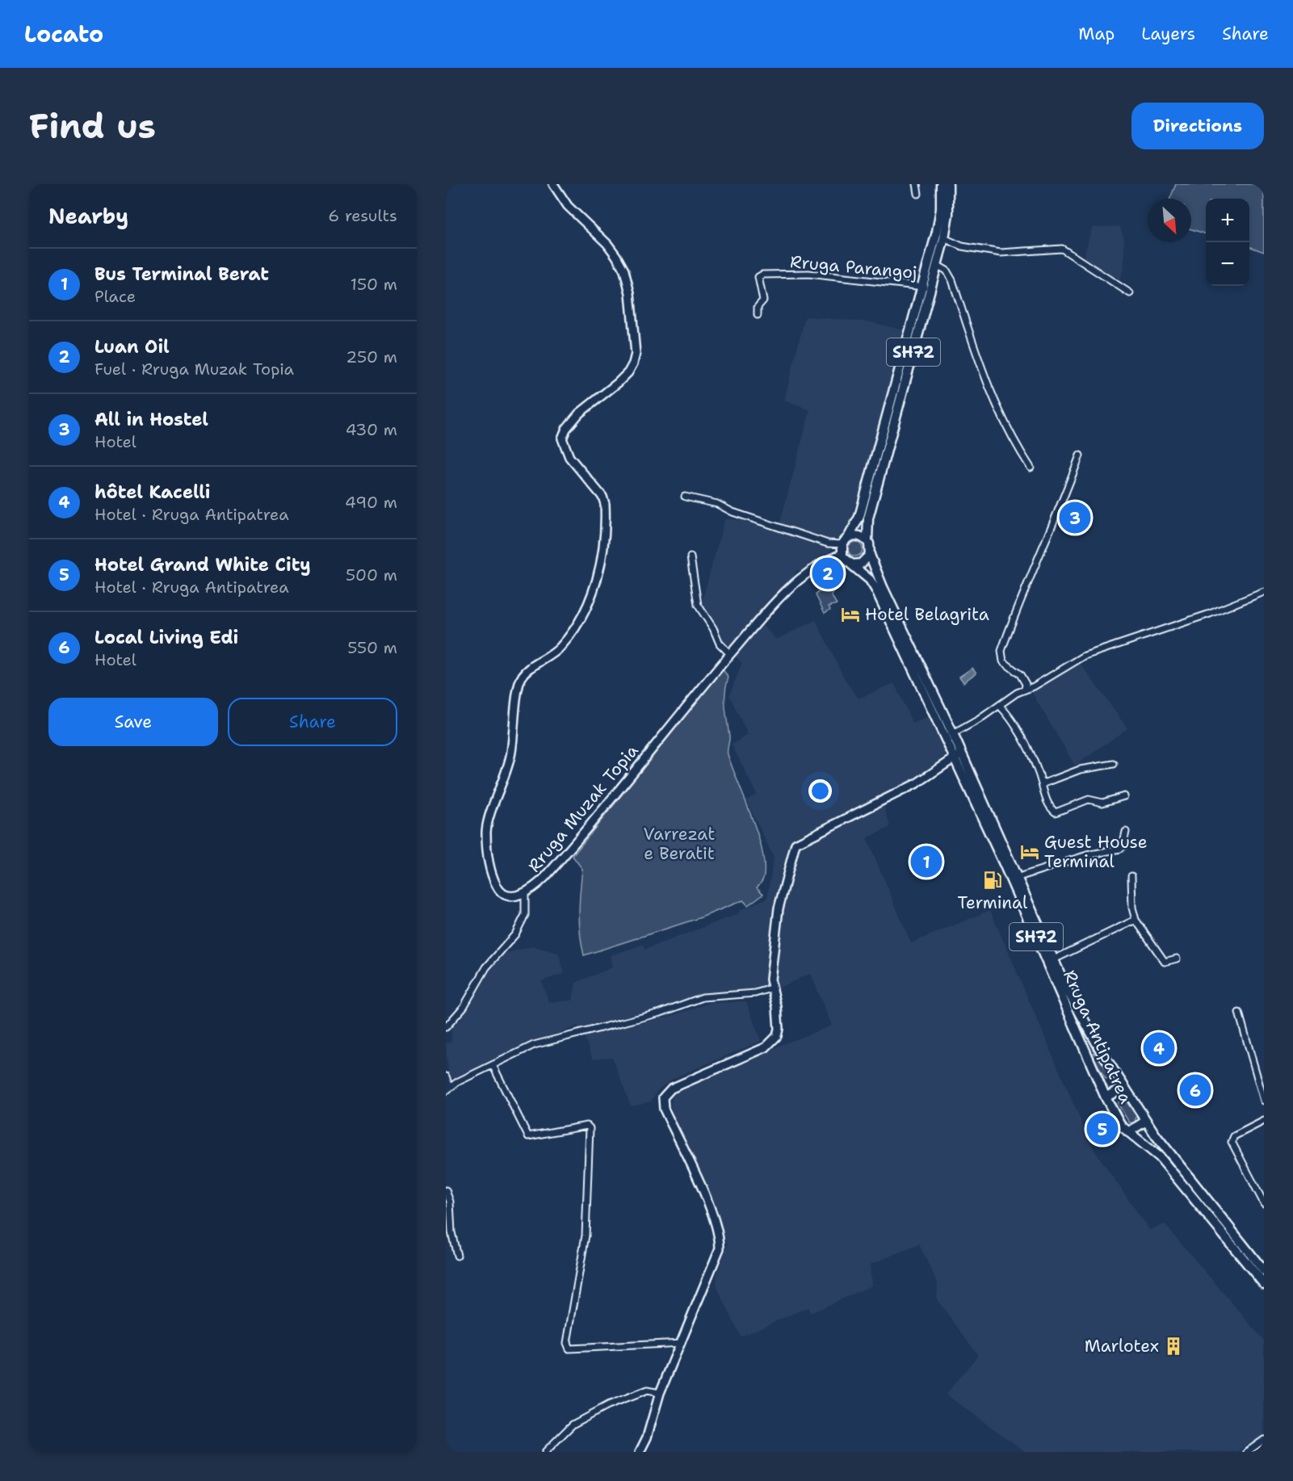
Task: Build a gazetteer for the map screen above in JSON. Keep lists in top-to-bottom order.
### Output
{
  "streets": {
    "main road": ["SH72", "Rruga Antipatrea"],
    "street": ["Rruga Parangoj", "Rruga Muzak Topia"]
  },
  "crossings": [
    ["Rruga Parangoj", "Rruga Antipatrea"],
    ["Rruga Muzak Topia", "Rruga Antipatrea"]
  ],
  "parks": ["Varrezat e Beratit"],
  "places": {
    "hotel": ["Hotel Belagrita", "Guest House Terminal"],
    "fuel station": ["Terminal"],
    "building": ["Marlotex"]
  },
  "north": "bottom right",
  "page": {
    "header": "Locato",
    "nav": ["Map", "Layers", "Share"],
    "buttons": [
      "Directions",
      ["Save", "Share"]
    ],
    "title": "Find us",
    "heading": ["Nearby", "6 results"],
    "map_buttons": ["+", "−"],
    "list": [
      {
        "mark": "1",
        "name": "Bus Terminal Berat",
        "note": "Place",
        "value": "150 m"
      },
      {
        "mark": "2",
        "name": "Luan Oil",
        "note": "Fuel · Rruga Muzak Topia",
        "value": "250 m"
      },
      {
        "mark": "3",
        "name": "All in Hostel",
        "note": "Hotel",
        "value": "430 m"
      },
      {
        "mark": "4",
        "name": "hôtel Kacelli",
        "note": "Hotel · Rruga Antipatrea",
        "value": "490 m"
      },
      {
        "mark": "5",
        "name": "Hotel Grand White City",
        "note": "Hotel · Rruga Antipatrea",
        "value": "500 m"
      },
      {
        "mark": "6",
        "name": "Local Living Edi",
        "note": "Hotel",
        "value": "550 m"
      }
    ],
    "pins": [
      "3",
      "2",
      "1",
      "4",
      "6",
      "5"
    ]
  }
}
